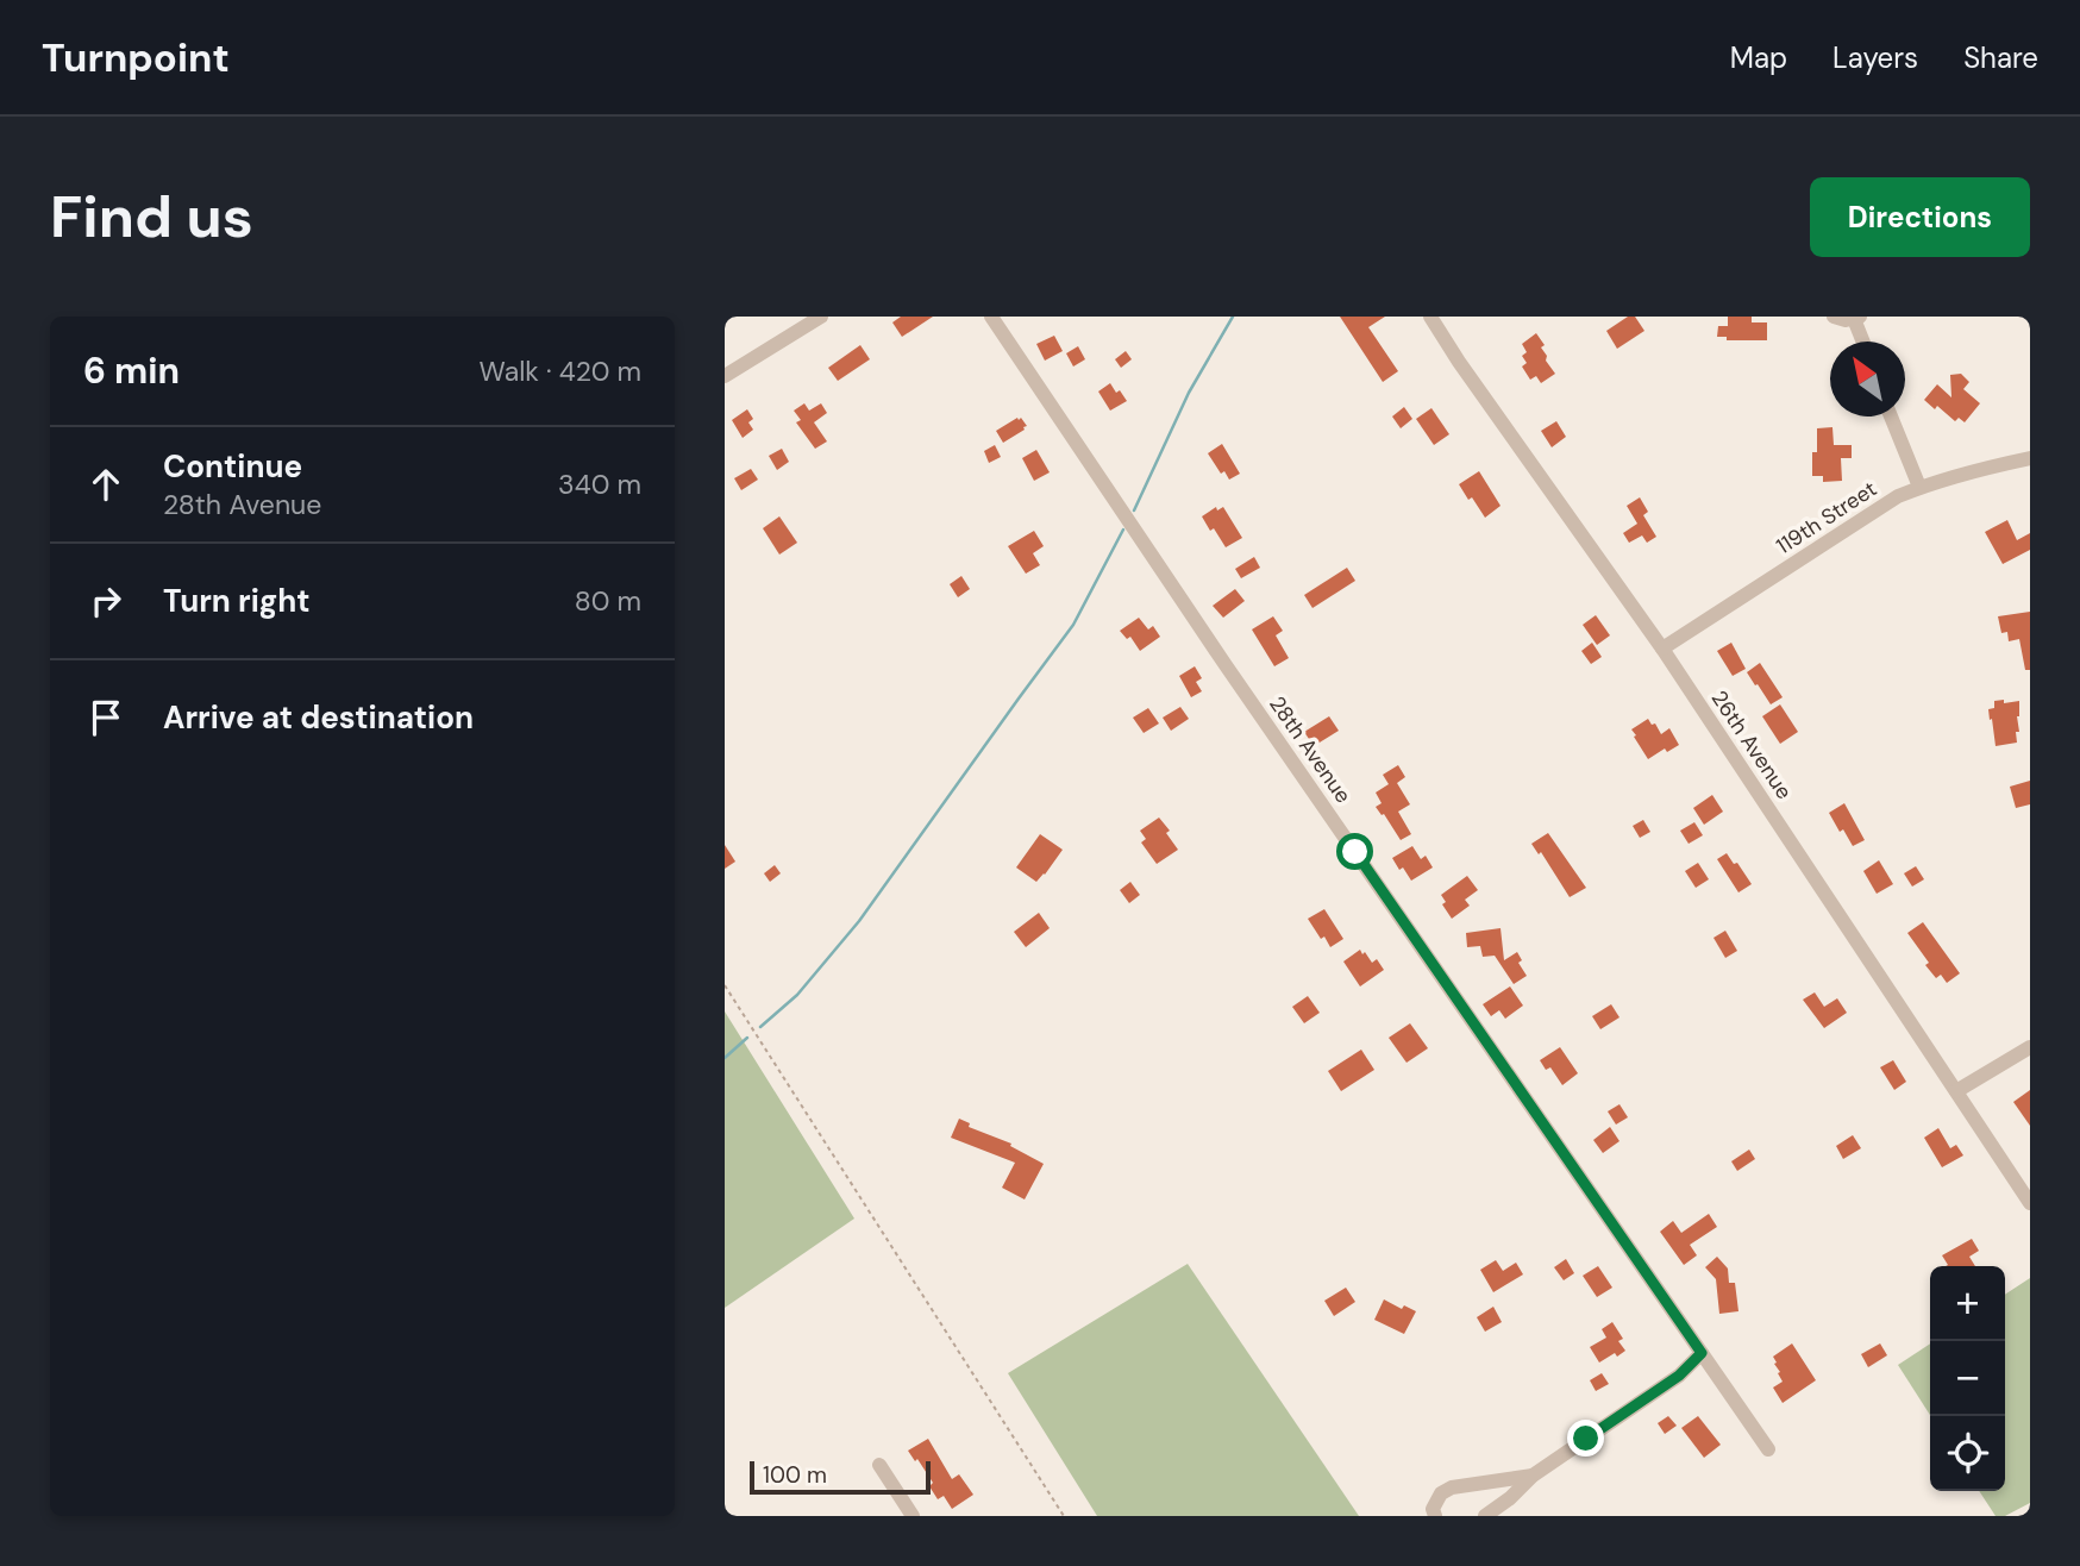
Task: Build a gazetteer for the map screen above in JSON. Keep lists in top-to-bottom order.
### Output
{
  "streets": {
    "street": ["119th Street", "26th Avenue", "28th Avenue"]
  },
  "crossings": [
    ["119th Street", "26th Avenue"]
  ],
  "scale_bar": "100 m",
  "north": "top left",
  "page": {
    "header": "Turnpoint",
    "nav": ["Map", "Layers", "Share"],
    "buttons": "Directions",
    "title": "Find us",
    "heading": ["6 min", "Walk · 420 m"],
    "list": [
      ["Continue", "28th Avenue", "340 m"],
      ["Turn right", "80 m"],
      "Arrive at destination"
    ],
    "map_buttons": ["+", "−"],
    "scale": "100 m"
  }
}
